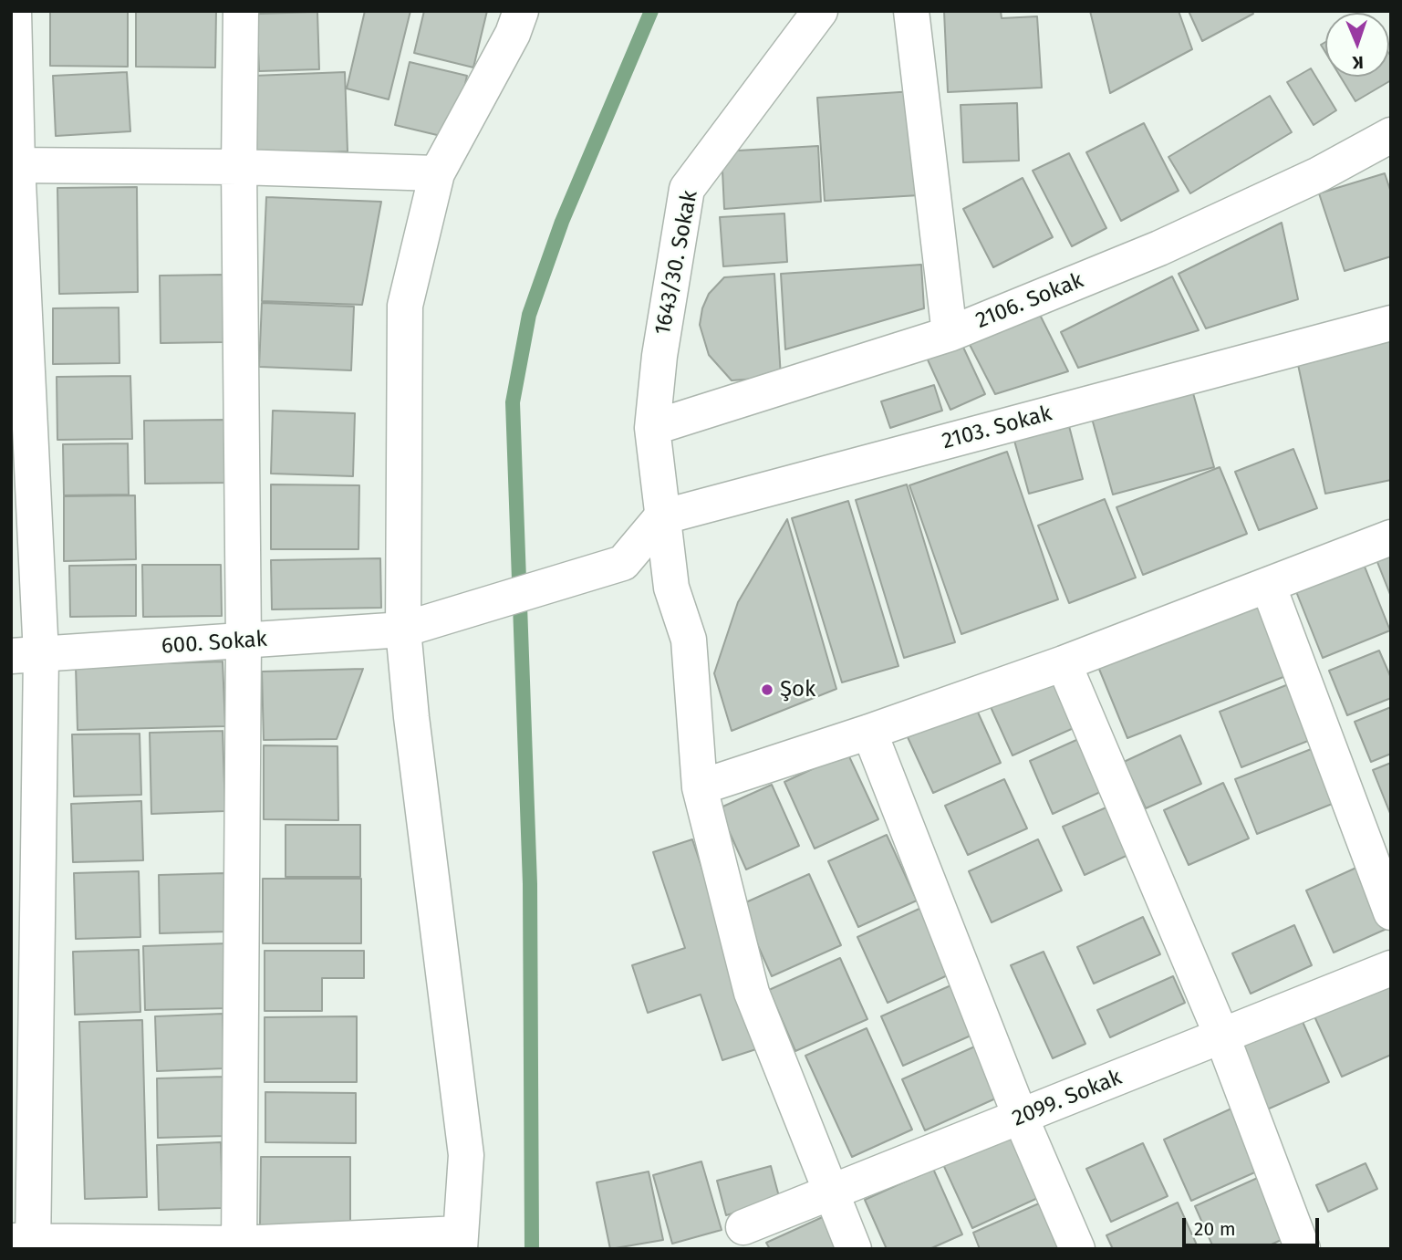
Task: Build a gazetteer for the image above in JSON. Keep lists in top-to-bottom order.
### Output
{
  "streets": {
    "street": [
      "1643/30. Sokak",
      "2106. Sokak",
      "2103. Sokak",
      "600. Sokak",
      "2099. Sokak"
    ]
  },
  "crossings": [
    ["1643/30. Sokak", "2106. Sokak"],
    ["1643/30. Sokak", "2103. Sokak"],
    ["1643/30. Sokak", "600. Sokak"],
    ["1643/30. Sokak", "2099. Sokak"],
    ["2103. Sokak", "600. Sokak"]
  ],
  "places": ["Şok"],
  "scale_bar": "20 m",
  "north": "bottom"
}
